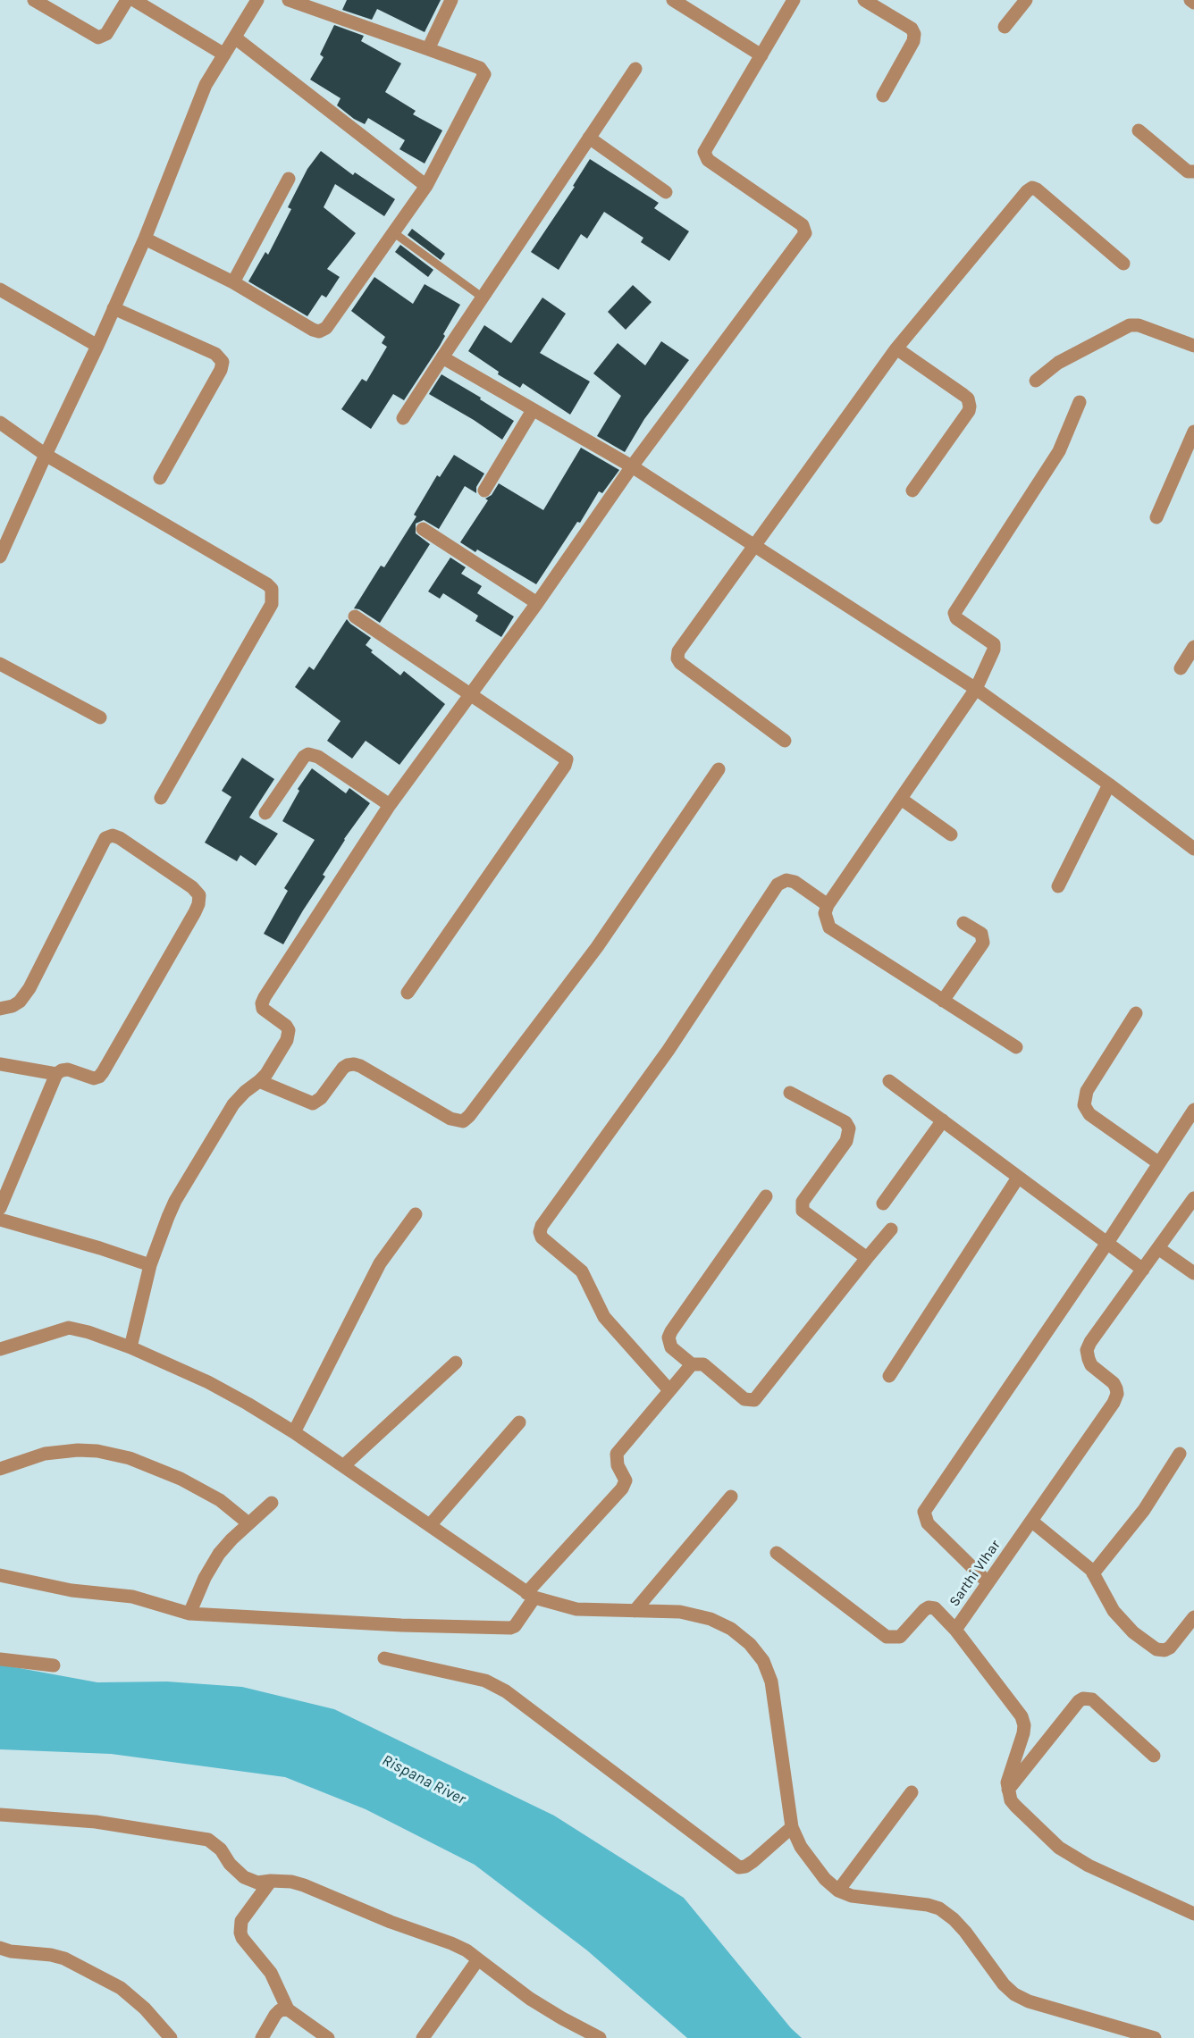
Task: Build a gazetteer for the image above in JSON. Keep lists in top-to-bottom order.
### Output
{
  "streets": {
    "street": ["Sarthi VIhar"]
  },
  "water": ["Rispana River"]
}
